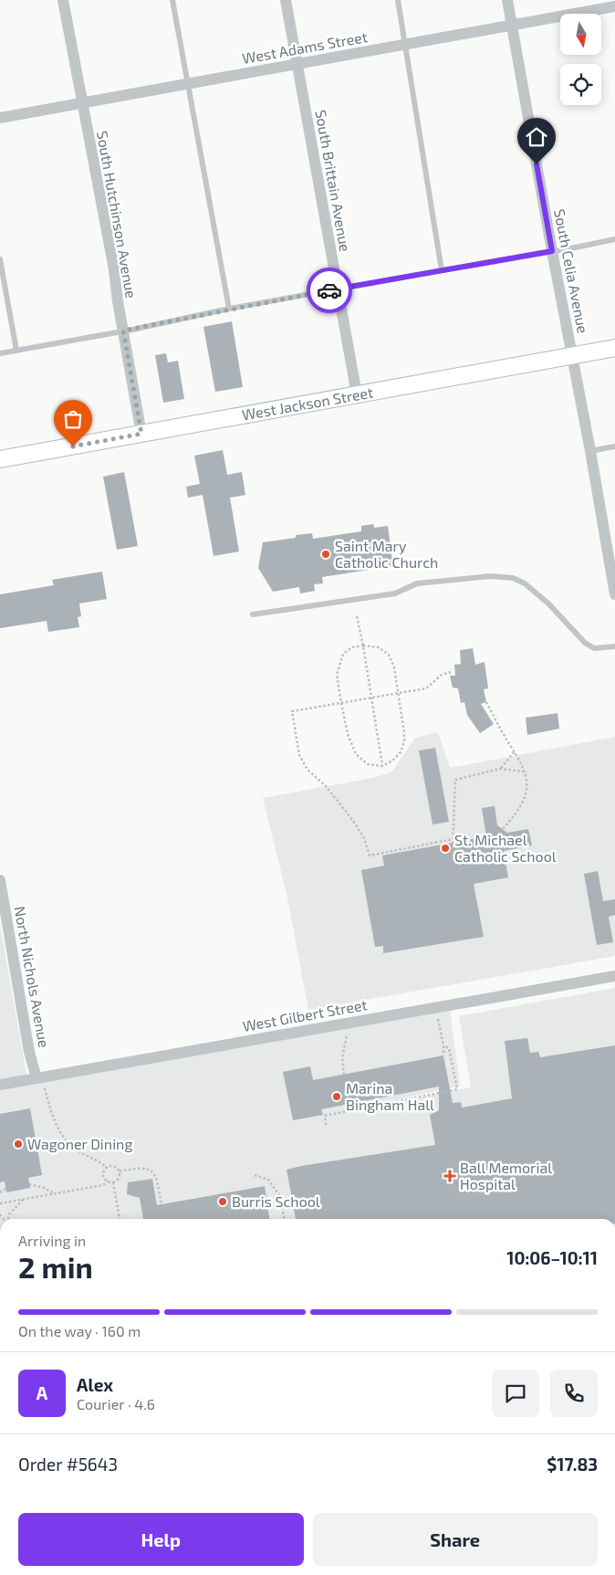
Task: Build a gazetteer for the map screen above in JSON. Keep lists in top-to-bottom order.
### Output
{
  "streets": {
    "main road": ["West Jackson Street"],
    "street": [
      "West Adams Street",
      "South Brittain Avenue",
      "South Hutchinson Avenue",
      "South Celia Avenue",
      "North Nichols Avenue",
      "West Gilbert Street"
    ]
  },
  "crossings": [
    ["West Adams Street", "South Brittain Avenue"],
    ["West Adams Street", "South Hutchinson Avenue"],
    ["West Adams Street", "South Celia Avenue"],
    ["South Brittain Avenue", "West Jackson Street"],
    ["South Hutchinson Avenue", "West Jackson Street"],
    ["South Celia Avenue", "West Jackson Street"],
    ["North Nichols Avenue", "West Gilbert Street"]
  ],
  "places": {
    "other": [
      "Saint Mary Catholic Church",
      "St. Michael Catholic School",
      "Marina Bingham Hall",
      "Wagoner Dining",
      "Burris School"
    ],
    "health": ["Ball Memorial Hospital"]
  },
  "north": "bottom",
  "page": {
    "heading": ["2 min", "Arriving in", "10:06–10:11"],
    "panel": [
      "Alex",
      "Courier · 4.6",
      "Order #5643",
      "$17.83"
    ],
    "bar": "On the way · 160 m",
    "round": "A",
    "buttons": ["Help", "Share"]
  }
}
